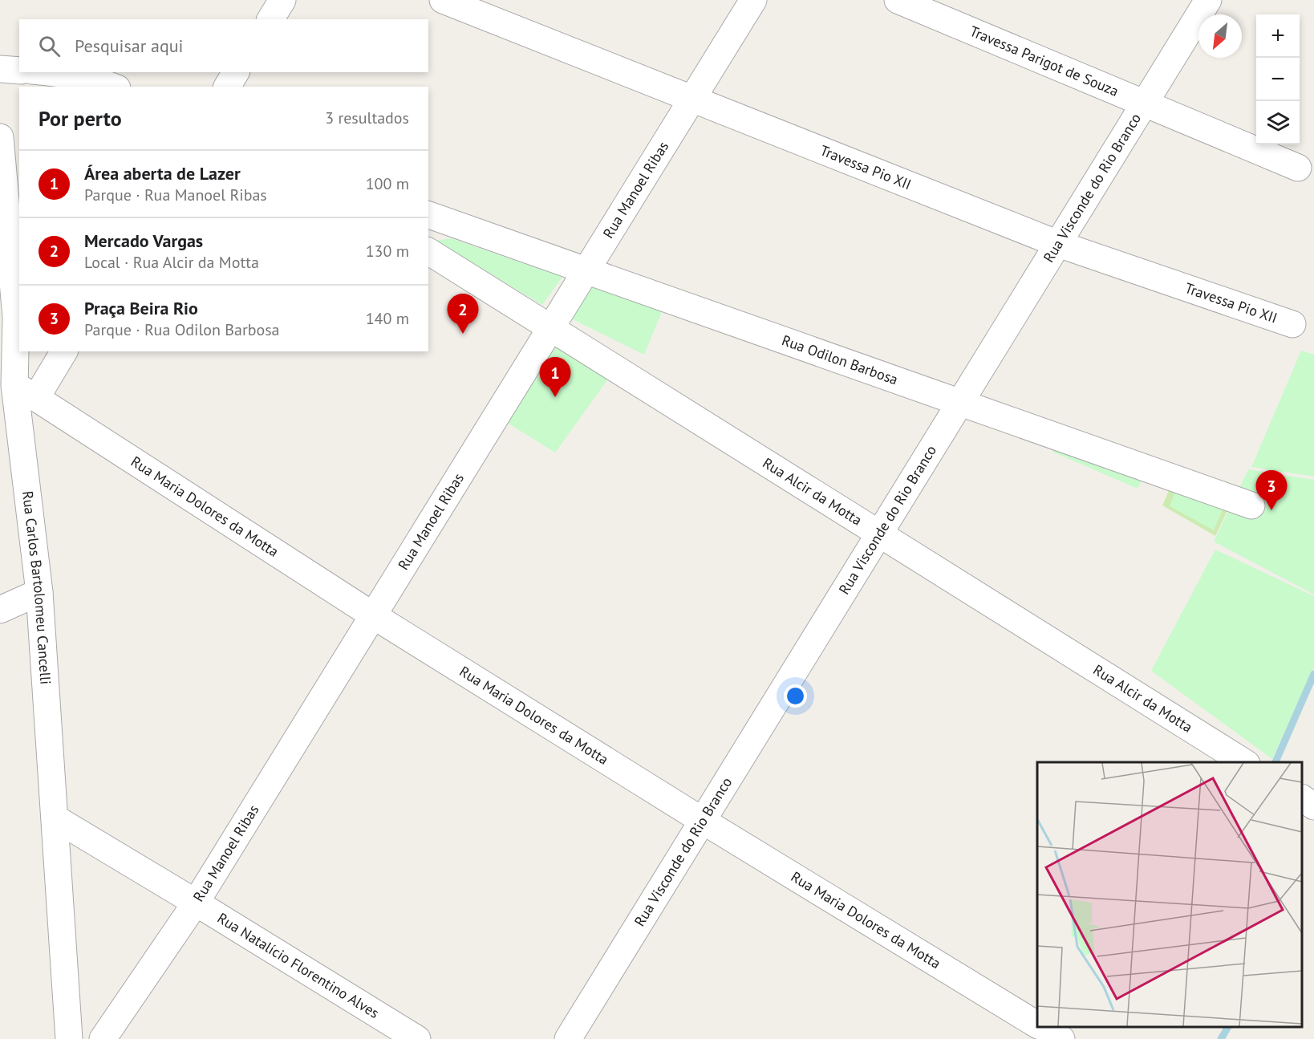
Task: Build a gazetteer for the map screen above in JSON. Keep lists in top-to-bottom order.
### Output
{
  "streets": {
    "street": [
      "Travessa Parigot de Souza",
      "Travessa Pio XII",
      "Rua Visconde do Rio Branco",
      "Rua Manoel Ribas",
      "Rua Odilon Barbosa",
      "Rua Alcir da Motta",
      "Rua Maria Dolores da Motta",
      "Rua Carlos Bartolomeu Cancelli",
      "Rua Natalício Florentino Alves"
    ]
  },
  "crossings": [
    ["Travessa Parigot de Souza", "Rua Visconde do Rio Branco"],
    ["Travessa Pio XII", "Rua Visconde do Rio Branco"],
    ["Travessa Pio XII", "Rua Manoel Ribas"],
    ["Rua Visconde do Rio Branco", "Rua Odilon Barbosa"],
    ["Rua Visconde do Rio Branco", "Rua Alcir da Motta"],
    ["Rua Visconde do Rio Branco", "Rua Maria Dolores da Motta"],
    ["Rua Manoel Ribas", "Rua Odilon Barbosa"],
    ["Rua Manoel Ribas", "Rua Alcir da Motta"],
    ["Rua Manoel Ribas", "Rua Maria Dolores da Motta"],
    ["Rua Manoel Ribas", "Rua Natalício Florentino Alves"],
    ["Rua Maria Dolores da Motta", "Rua Carlos Bartolomeu Cancelli"],
    ["Rua Carlos Bartolomeu Cancelli", "Rua Natalício Florentino Alves"]
  ],
  "north": "bottom left",
  "page": {
    "map_buttons": ["+", "−"],
    "search": "Pesquisar aqui",
    "heading": ["Por perto", "3 resultados"],
    "list": [
      {
        "mark": "1",
        "name": "Área aberta de Lazer",
        "note": "Parque · Rua Manoel Ribas",
        "value": "100 m"
      },
      {
        "mark": "2",
        "name": "Mercado Vargas",
        "note": "Local · Rua Alcir da Motta",
        "value": "130 m"
      },
      {
        "mark": "3",
        "name": "Praça Beira Rio",
        "note": "Parque · Rua Odilon Barbosa",
        "value": "140 m"
      }
    ],
    "pins": ["2", "1", "3"]
  }
}
